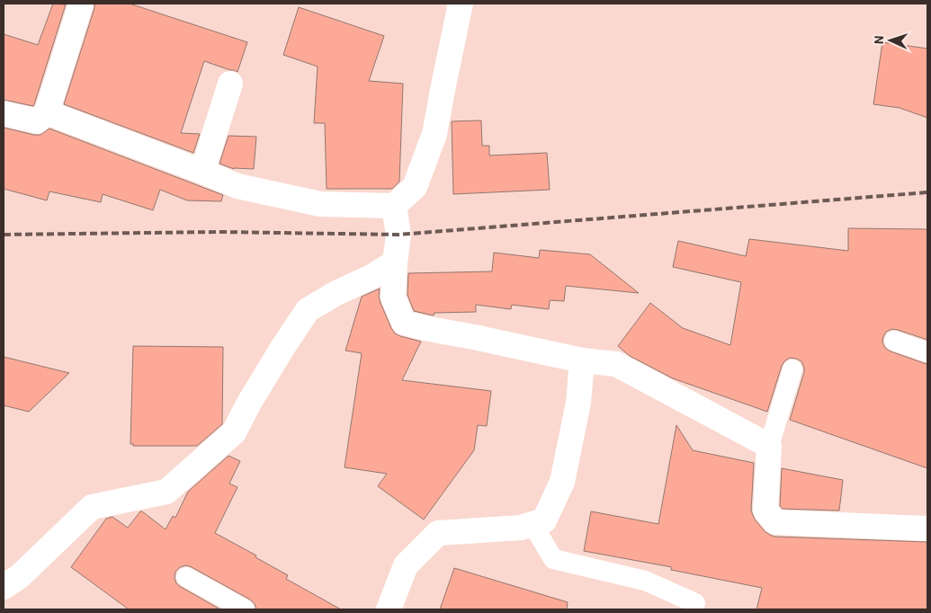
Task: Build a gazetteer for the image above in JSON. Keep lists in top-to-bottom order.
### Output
{
  "north": "left"
}
